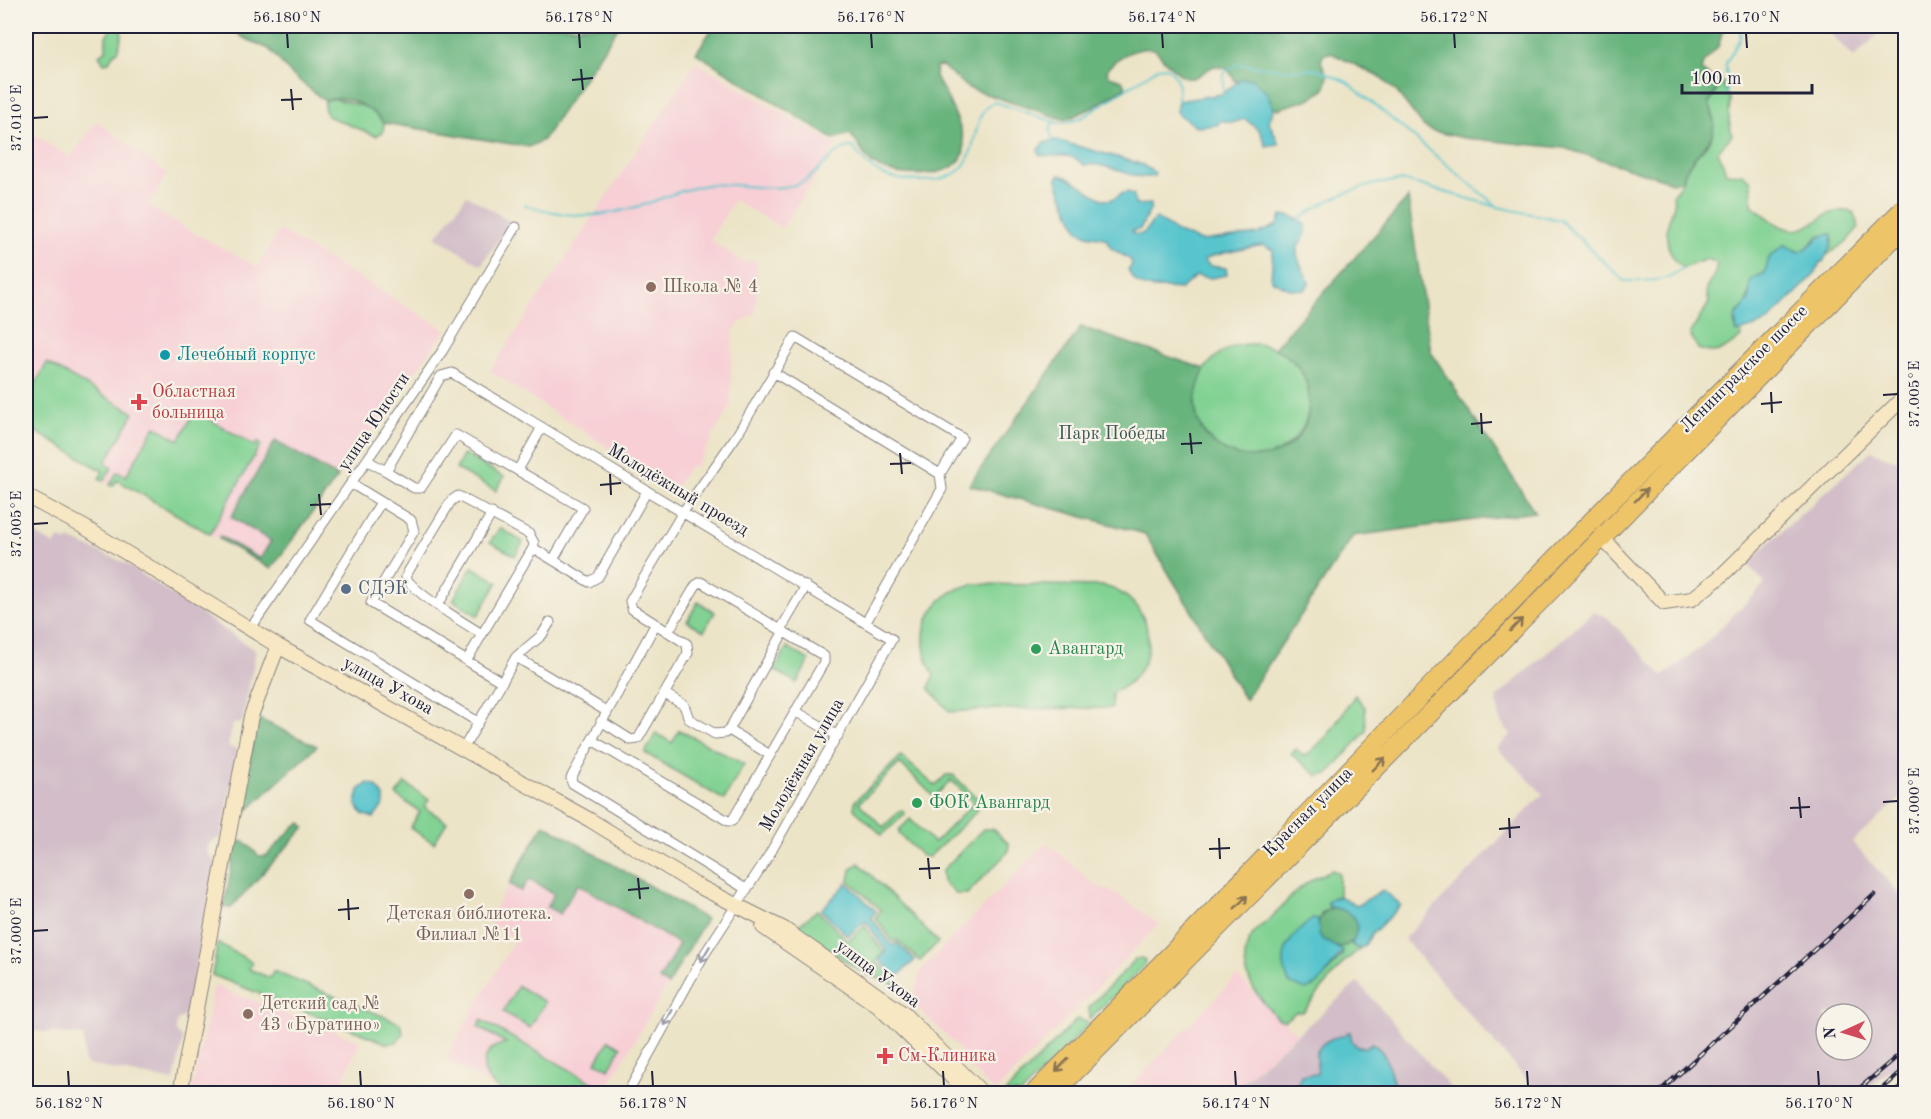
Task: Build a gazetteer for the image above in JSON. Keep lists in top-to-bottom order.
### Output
{
  "streets": {
    "highway": ["Ленинградское шоссе", "Красная улица"],
    "street": [
      "улица Юности",
      "Молодёжный проезд",
      "улица Ухова",
      "Молодёжная улица"
    ]
  },
  "crossings": [
    ["Ленинградское шоссе", "Красная улица"],
    ["улица Юности", "улица Ухова"],
    ["Молодёжный проезд", "Молодёжная улица"],
    ["улица Ухова", "Молодёжная улица"]
  ],
  "one_way": ["Молодёжная улица"],
  "parks": ["Парк Победы"],
  "places": {
    "other": [
      "Школа № 4",
      "Лечебный корпус",
      "СДЭК",
      "Авангард",
      "ФОК Авангард",
      "Детская библиотека. Филиал №11",
      "Детский сад № 43 «Буратино»"
    ],
    "health": ["Областная больница", "См-Клиника"]
  },
  "scale_bar": "100 m",
  "north": "left",
  "coordinates": [
    "56.180°N",
    "56.178°N",
    "56.176°N",
    "56.174°N",
    "56.172°N",
    "56.170°N",
    "37.010°E",
    "37.005°E",
    "37.000°E",
    "56.182°N"
  ]
}
